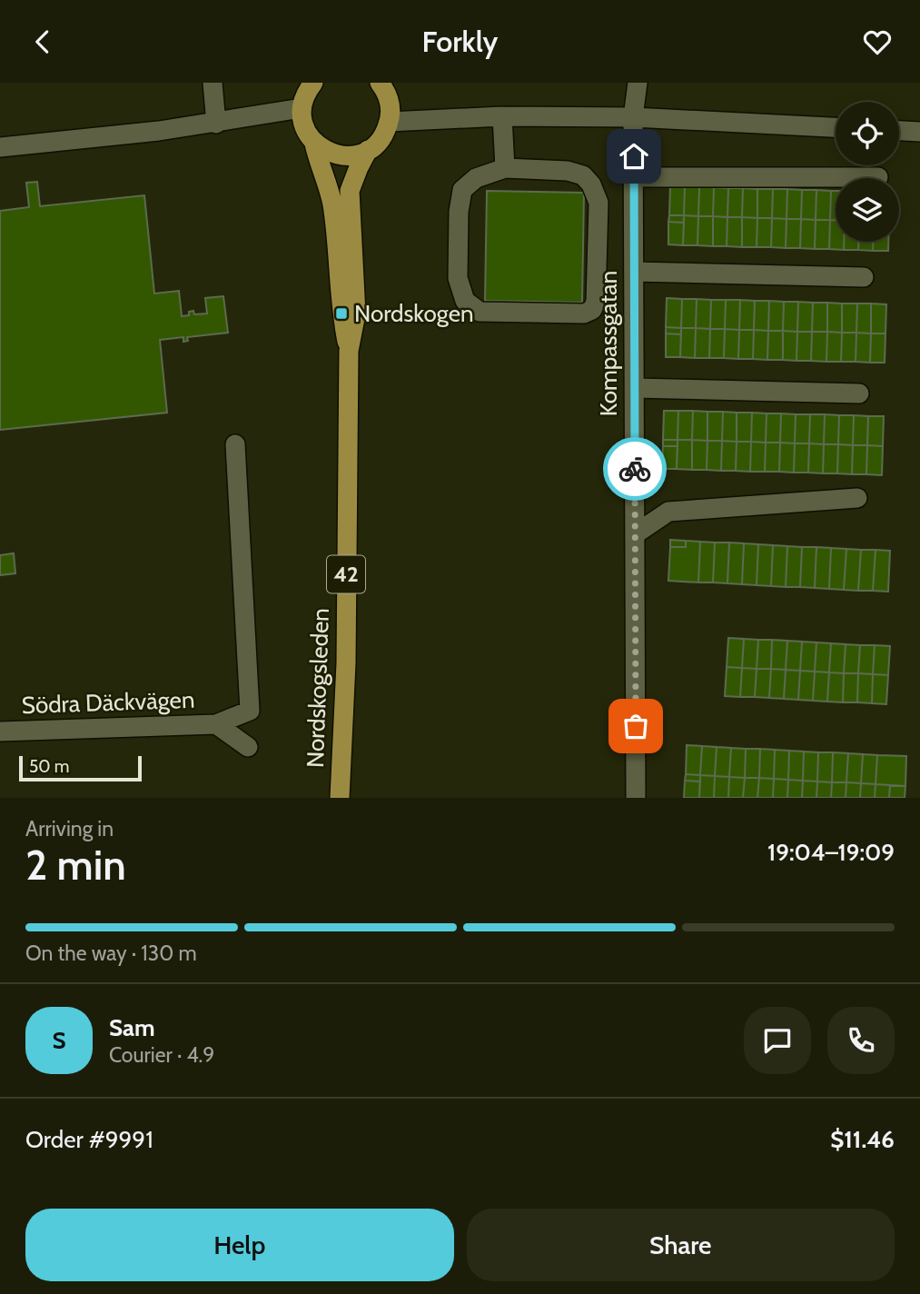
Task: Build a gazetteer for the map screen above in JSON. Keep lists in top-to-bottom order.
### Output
{
  "streets": {
    "main road": ["42", "Nordskogsleden"],
    "street": ["Kompassgatan", "Södra Däckvägen"]
  },
  "crossings": [
    ["42", "Nordskogsleden"]
  ],
  "places": {
    "transit": ["Nordskogen"]
  },
  "scale_bar": "50 m",
  "page": {
    "header": "Forkly",
    "scale": "50 m",
    "heading": ["2 min", "Arriving in", "19:04–19:09"],
    "panel": [
      "Sam",
      "Courier · 4.9",
      "Order #9991",
      "$11.46"
    ],
    "bar": "On the way · 130 m",
    "round": "S",
    "buttons": ["Help", "Share"]
  }
}
